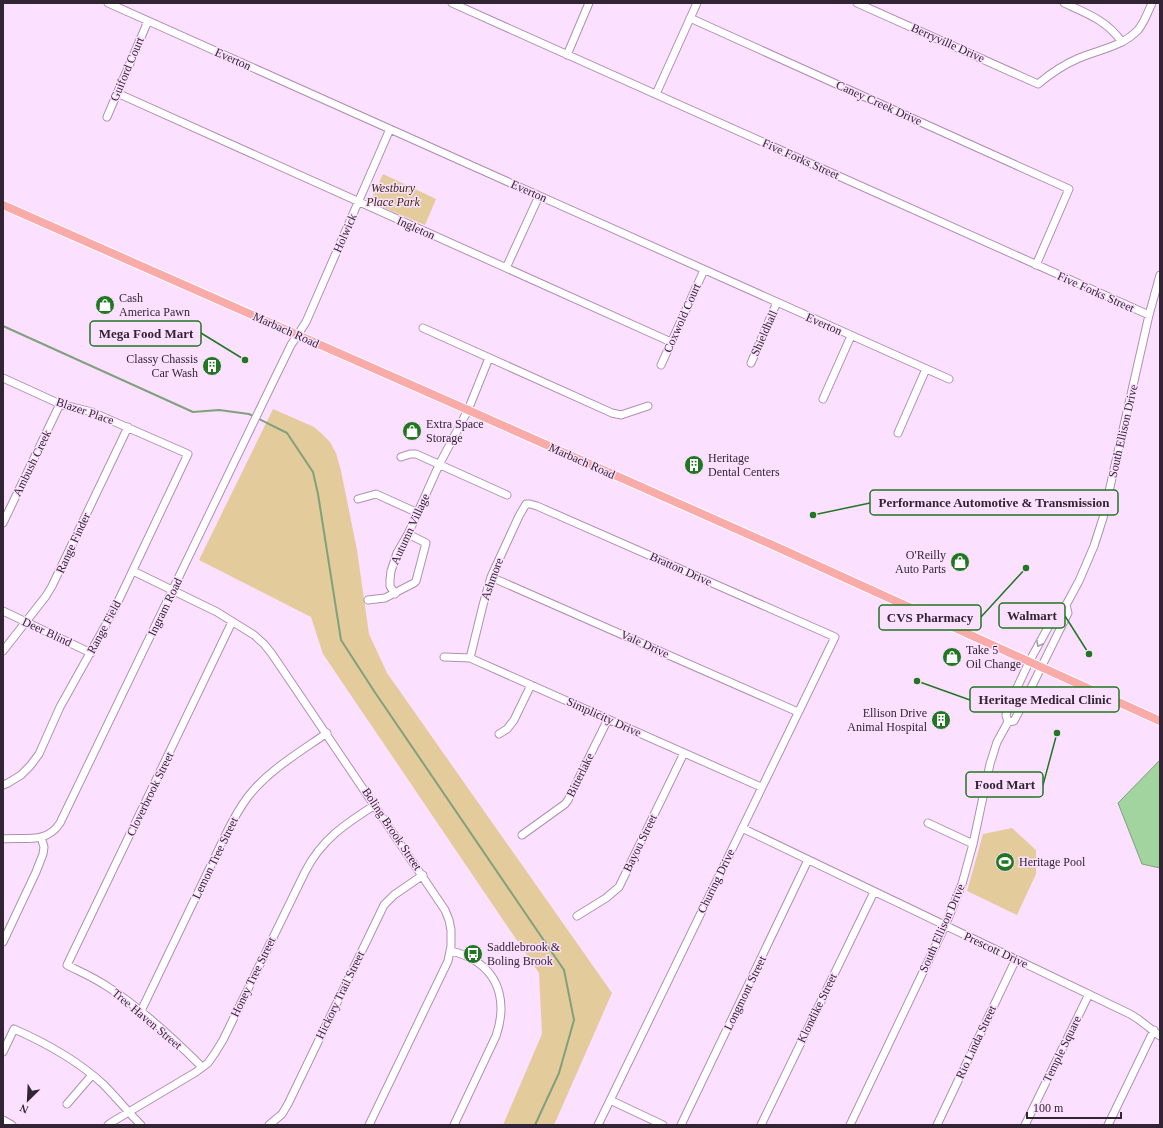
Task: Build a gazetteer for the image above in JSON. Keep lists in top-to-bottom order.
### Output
{
  "streets": {
    "main road": ["Marbach Road"],
    "street": [
      "Berryville Drive",
      "Everton",
      "Guiford Court",
      "Caney Creek Drive",
      "Five Forks Street",
      "Ingleton",
      "Holwick",
      "Coxwold Court",
      "Shieldhall",
      "Blazer Place",
      "South Ellison Drive",
      "Ambush Creek",
      "Autumn Village",
      "Range Finder",
      "Bratton Drive",
      "Ashmore",
      "Ingram Road",
      "Range Field",
      "Deer Blind",
      "Vale Drive",
      "Simplicity Drive",
      "Bitterlake",
      "Cloverbrook Street",
      "Boling Brook Street",
      "Bayou Street",
      "Lemon Tree Street",
      "Churing Drive",
      "Prescott Drive",
      "Honey Tree Street",
      "Longmont Street",
      "Hickory Trail Street",
      "Klondike Street",
      "Tree Haven Street",
      "Rio Linda Street",
      "Temple Square"
    ]
  },
  "crossings": [
    ["Everton", "Guiford Court"],
    ["Everton", "Holwick"],
    ["Everton", "Coxwold Court"],
    ["Everton", "Shieldhall"],
    ["Guiford Court", "Ingleton"],
    ["Caney Creek Drive", "Five Forks Street"],
    ["Five Forks Street", "South Ellison Drive"],
    ["Ingleton", "Holwick"],
    ["Ingleton", "Coxwold Court"],
    ["Holwick", "Marbach Road"],
    ["Holwick", "Ingram Road"],
    ["Marbach Road", "South Ellison Drive"],
    ["Marbach Road", "Autumn Village"],
    ["Marbach Road", "Ingram Road"],
    ["Blazer Place", "Ambush Creek"],
    ["Blazer Place", "Range Finder"],
    ["Blazer Place", "Range Field"],
    ["South Ellison Drive", "Prescott Drive"],
    ["Range Finder", "Deer Blind"],
    ["Bratton Drive", "Ashmore"],
    ["Bratton Drive", "Churing Drive"],
    ["Ashmore", "Vale Drive"],
    ["Ashmore", "Simplicity Drive"],
    ["Ingram Road", "Boling Brook Street"],
    ["Range Field", "Deer Blind"],
    ["Range Field", "Boling Brook Street"],
    ["Vale Drive", "Churing Drive"],
    ["Simplicity Drive", "Bitterlake"],
    ["Simplicity Drive", "Bayou Street"],
    ["Simplicity Drive", "Churing Drive"],
    ["Cloverbrook Street", "Boling Brook Street"],
    ["Cloverbrook Street", "Tree Haven Street"],
    ["Boling Brook Street", "Lemon Tree Street"],
    ["Boling Brook Street", "Honey Tree Street"],
    ["Boling Brook Street", "Hickory Trail Street"],
    ["Lemon Tree Street", "Tree Haven Street"],
    ["Churing Drive", "Prescott Drive"],
    ["Prescott Drive", "Longmont Street"],
    ["Prescott Drive", "Klondike Street"],
    ["Prescott Drive", "Rio Linda Street"],
    ["Prescott Drive", "Temple Square"],
    ["Honey Tree Street", "Tree Haven Street"]
  ],
  "parks": ["Westbury Place Park"],
  "places": {
    "shop": [
      "Cash America Pawn",
      "Extra Space Storage",
      "O'Reilly Auto Parts",
      "Take 5 Oil Change"
    ],
    "other": [
      "Mega Food Mart",
      "Performance Automotive & Transmission",
      "CVS Pharmacy",
      "Walmart",
      "Heritage Medical Clinic",
      "Food Mart"
    ],
    "building": ["Classy Chassis Car Wash", "Heritage Dental Centers", "Ellison Drive Animal Hospital"],
    "sports": ["Heritage Pool"],
    "bus stop": ["Saddlebrook & Boling Brook"]
  },
  "scale_bar": "100 m",
  "north": "bottom left"
}
